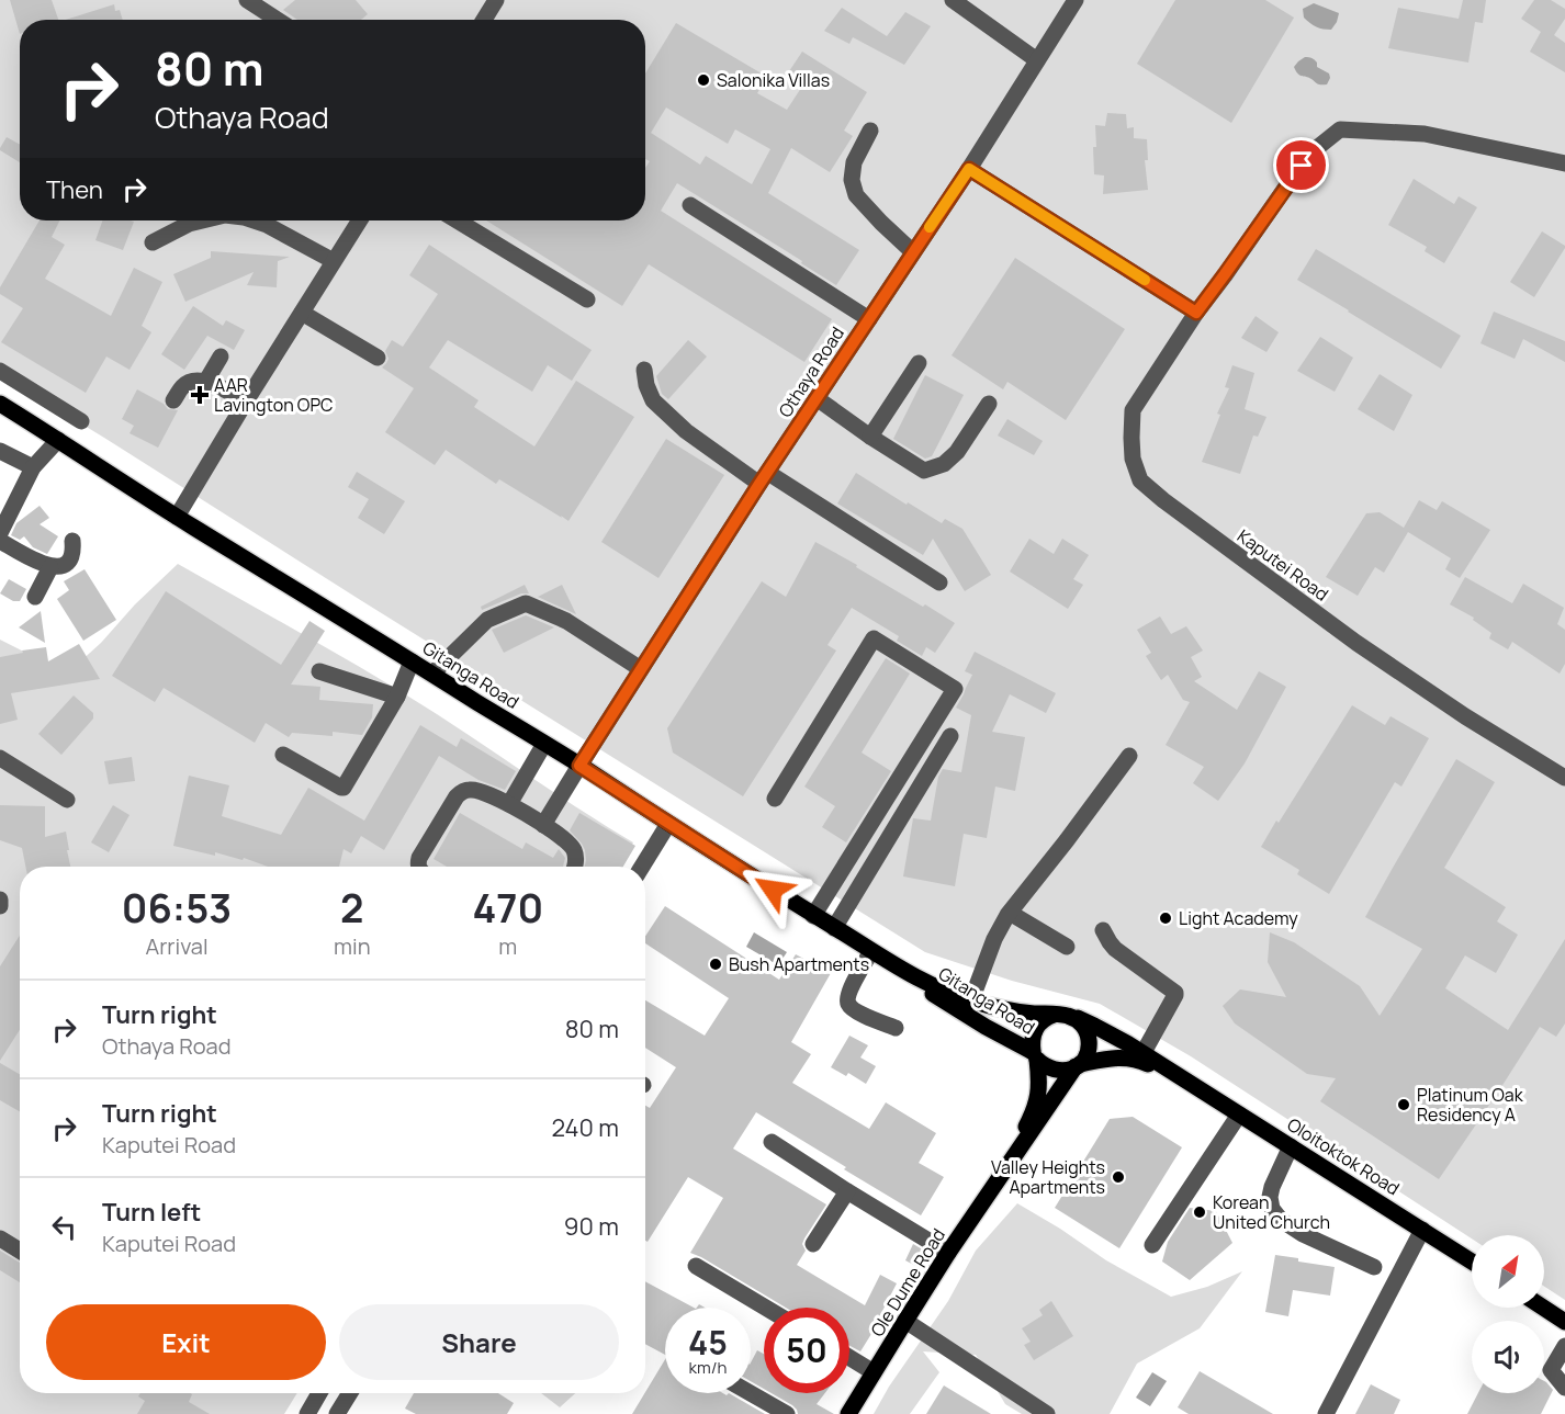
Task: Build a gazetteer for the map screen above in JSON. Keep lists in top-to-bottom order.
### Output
{
  "streets": {
    "main road": ["Gitanga Road", "Oloitoktok Road", "Ole Dume Road"],
    "street": ["Othaya Road", "Kaputei Road"]
  },
  "crossings": [
    ["Othaya Road", "Gitanga Road"],
    ["Gitanga Road", "Oloitoktok Road"]
  ],
  "places": {
    "other": [
      "Salonika Villas",
      "Light Academy",
      "Bush Apartments",
      "Platinum Oak Residency A",
      "Valley Heights Apartments",
      "Korean United Church"
    ],
    "health": ["AAR Lavington OPC"]
  },
  "north": "top right",
  "page": {
    "turn": ["80 m", "Othaya Road"],
    "then": "Then",
    "eta": [
      "06:53",
      "Arrival",
      "2",
      "min",
      "470",
      "m"
    ],
    "list": [
      {
        "name": "Turn right",
        "note": "Othaya Road",
        "value": "80 m"
      },
      {
        "name": "Turn right",
        "note": "Kaputei Road",
        "value": "240 m"
      },
      {
        "name": "Turn left",
        "note": "Kaputei Road",
        "value": "90 m"
      }
    ],
    "buttons": ["Exit", "Share"],
    "speed": "45 km/h",
    "limit": "50"
  }
}
